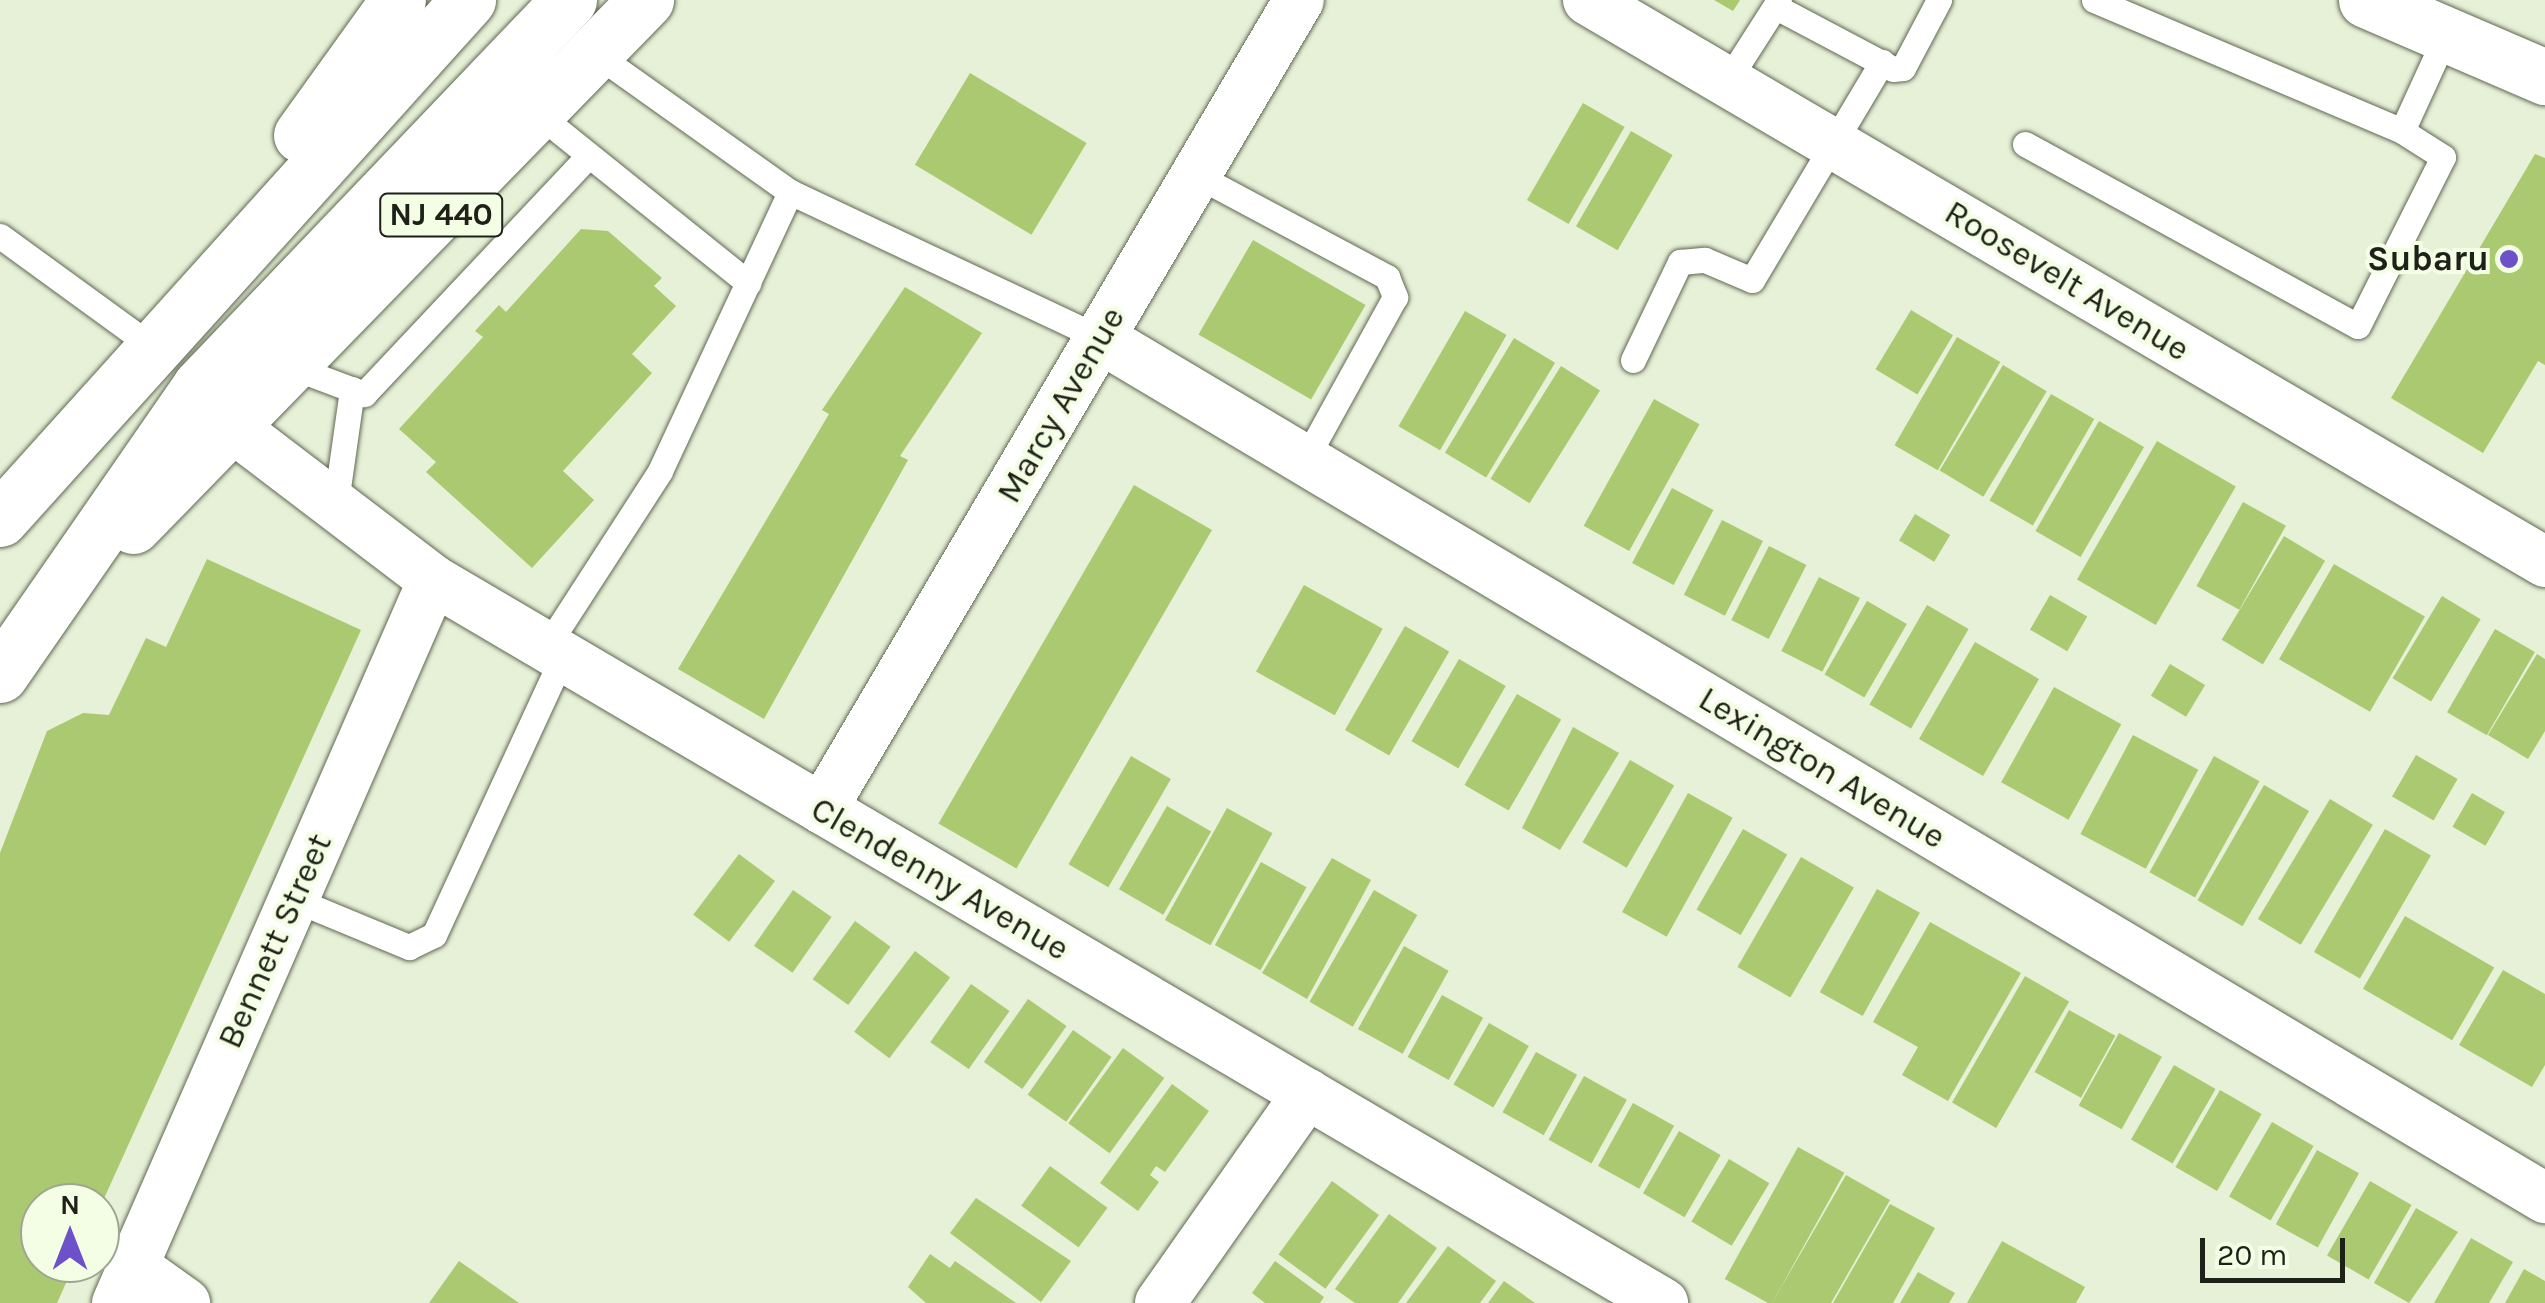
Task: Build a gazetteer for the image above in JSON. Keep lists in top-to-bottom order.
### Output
{
  "streets": {
    "main road": ["NJ 440"],
    "street": [
      "Roosevelt Avenue",
      "Marcy Avenue",
      "Lexington Avenue",
      "Clendenny Avenue",
      "Bennett Street"
    ]
  },
  "crossings": [
    ["NJ 440", "Clendenny Avenue"],
    ["Marcy Avenue", "Lexington Avenue"],
    ["Marcy Avenue", "Clendenny Avenue"],
    ["Clendenny Avenue", "Bennett Street"]
  ],
  "places": ["Subaru"],
  "scale_bar": "20 m",
  "north": "top"
}
